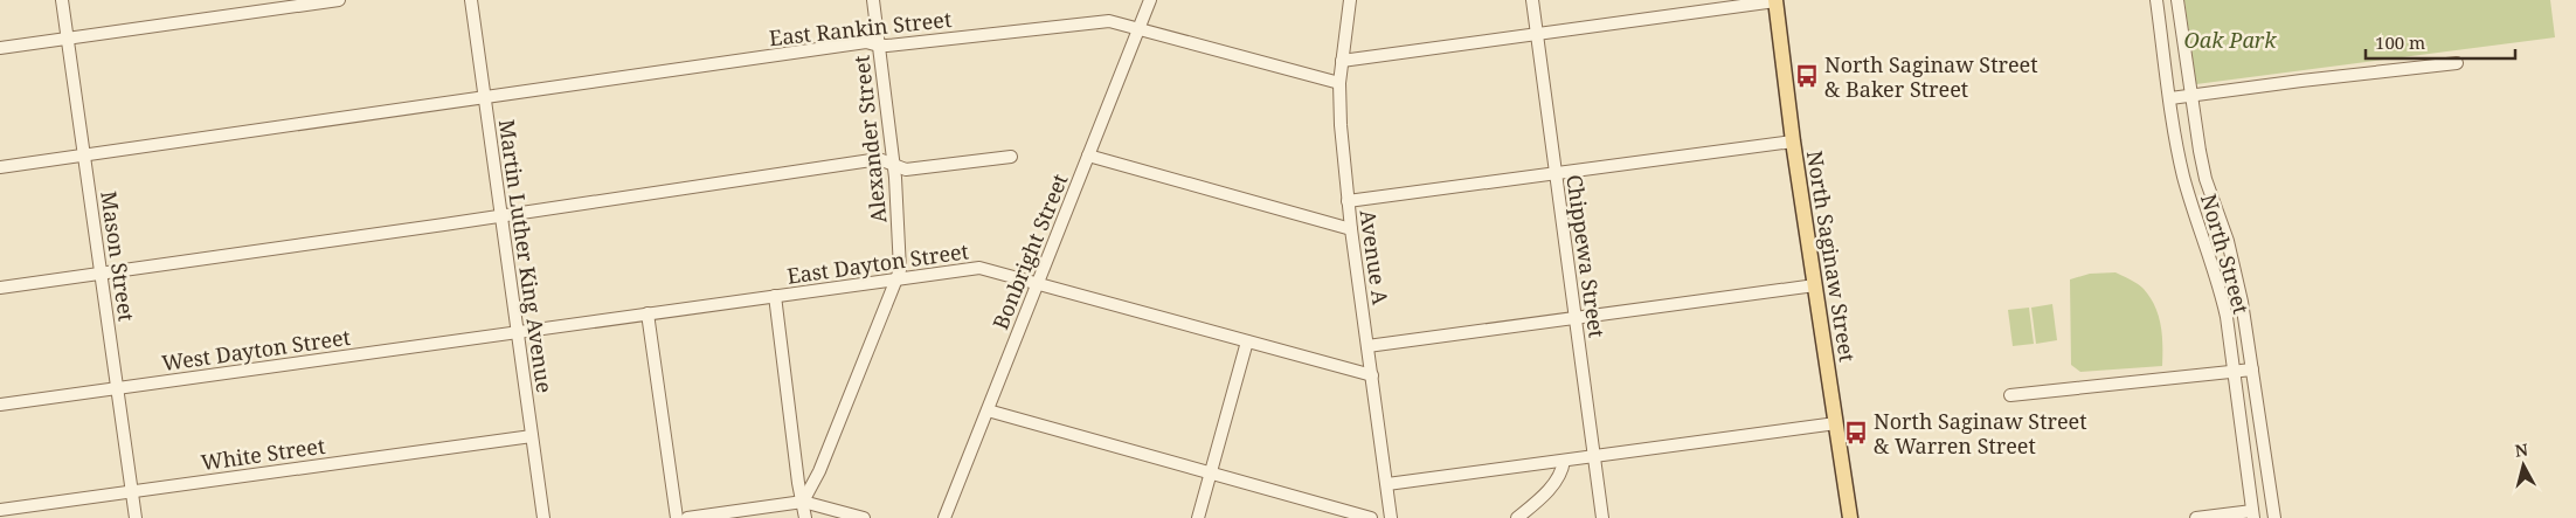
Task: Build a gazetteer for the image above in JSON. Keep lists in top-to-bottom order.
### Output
{
  "streets": {
    "main road": ["North Saginaw Street"],
    "street": [
      "East Rankin Street",
      "Alexander Street",
      "Bonbright Street",
      "North Street",
      "Mason Street",
      "Martin Luther King Avenue",
      "Chippewa Street",
      "Avenue A",
      "East Dayton Street",
      "West Dayton Street",
      "White Street"
    ]
  },
  "crossings": [
    ["East Rankin Street", "Alexander Street"],
    ["East Rankin Street", "Bonbright Street"],
    ["East Rankin Street", "Mason Street"],
    ["East Rankin Street", "Martin Luther King Avenue"],
    ["East Rankin Street", "Avenue A"],
    ["Alexander Street", "East Dayton Street"],
    ["Bonbright Street", "East Dayton Street"],
    ["Mason Street", "West Dayton Street"],
    ["Mason Street", "White Street"],
    ["Martin Luther King Avenue", "East Dayton Street"],
    ["Martin Luther King Avenue", "West Dayton Street"],
    ["Martin Luther King Avenue", "White Street"],
    ["Avenue A", "East Dayton Street"],
    ["East Dayton Street", "West Dayton Street"]
  ],
  "parks": ["Oak Park"],
  "places": {
    "bus stop": ["North Saginaw Street & Baker Street", "North Saginaw Street & Warren Street"]
  },
  "scale_bar": "100 m",
  "north": "top"
}
